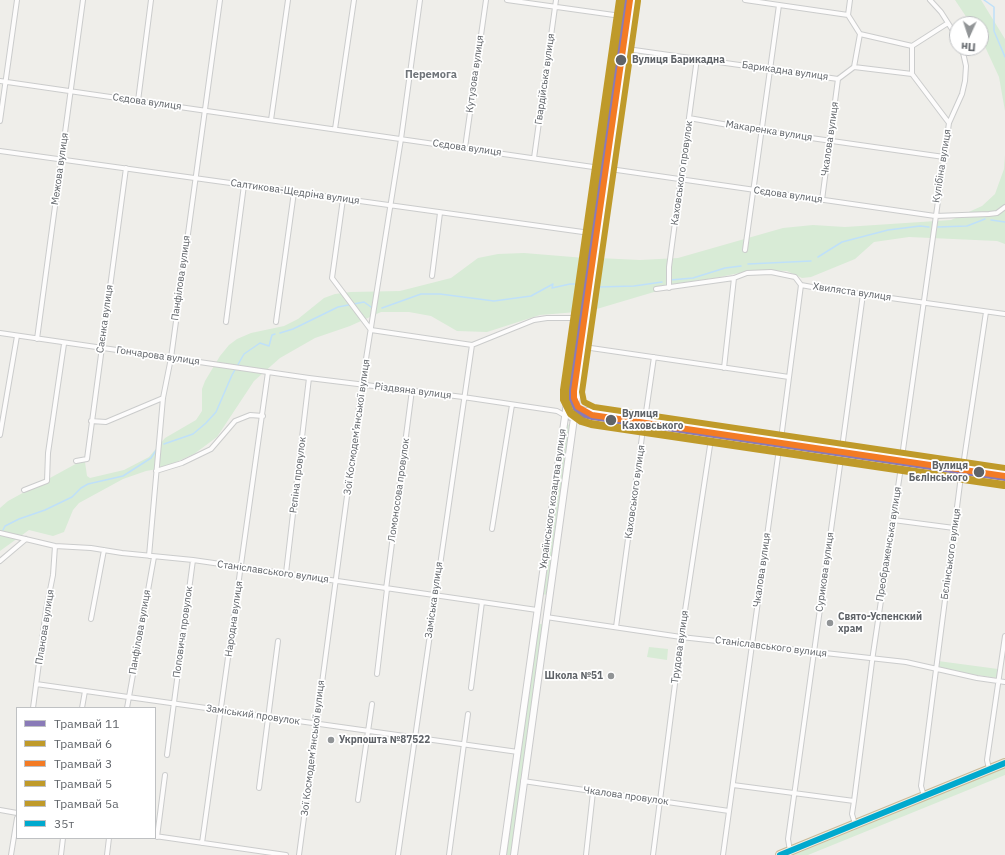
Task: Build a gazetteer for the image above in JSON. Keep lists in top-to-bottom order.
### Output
{
  "streets": {
    "street": [
      "Барикадна вулиця",
      "Кутузова вулиця",
      "Гвардійська вулиця",
      "Сєдова вулиця",
      "Макаренка вулиця",
      "Чкалова вулиця",
      "Кулібіна вулиця",
      "Межова вулиця",
      "Каховського провулок",
      "Салтикова-Щедріна вулиця",
      "Панфілова вулиця",
      "Хвиляста вулиця",
      "Саєнка вулиця",
      "Гончарова вулиця",
      "Різдвяна вулиця",
      "Зої Космодем’янської вулиця",
      "Рєпіна провулок",
      "Ломоносова провулок",
      "Каховського вулиця",
      "Українського козацтва вулиця",
      "Преображенська вулиця",
      "Бєлінського вулиця",
      "Станіславського вулиця",
      "Сурикова вулиця",
      "Заміська вулиця",
      "Народна вулиця",
      "Планова вулиця",
      "Поповича провулок",
      "Трудова вулиця",
      "Заміський провулок",
      "Чкалова провулок"
    ]
  },
  "crossings": [
    ["Барикадна вулиця", "Чкалова вулиця"],
    ["Барикадна вулиця", "Каховського провулок"],
    ["Барикадна вулиця", "Українського козацтва вулиця"],
    ["Кутузова вулиця", "Сєдова вулиця"],
    ["Гвардійська вулиця", "Сєдова вулиця"],
    ["Сєдова вулиця", "Чкалова вулиця"],
    ["Сєдова вулиця", "Кулібіна вулиця"],
    ["Сєдова вулиця", "Межова вулиця"],
    ["Сєдова вулиця", "Каховського провулок"],
    ["Сєдова вулиця", "Панфілова вулиця"],
    ["Сєдова вулиця", "Зої Космодем’янської вулиця"],
    ["Сєдова вулиця", "Українського козацтва вулиця"],
    ["Сєдова вулиця", "Преображенська вулиця"],
    ["Макаренка вулиця", "Чкалова вулиця"],
    ["Макаренка вулиця", "Кулібіна вулиця"],
    ["Макаренка вулиця", "Каховського провулок"],
    ["Чкалова вулиця", "Хвиляста вулиця"],
    ["Чкалова вулиця", "Різдвяна вулиця"],
    ["Чкалова вулиця", "Станіславського вулиця"],
    ["Чкалова вулиця", "Чкалова провулок"],
    ["Кулібіна вулиця", "Преображенська вулиця"],
    ["Межова вулиця", "Салтикова-Щедріна вулиця"],
    ["Межова вулиця", "Гончарова вулиця"],
    ["Каховського провулок", "Хвиляста вулиця"],
    ["Салтикова-Щедріна вулиця", "Панфілова вулиця"],
    ["Салтикова-Щедріна вулиця", "Саєнка вулиця"],
    ["Салтикова-Щедріна вулиця", "Зої Космодем’янської вулиця"],
    ["Салтикова-Щедріна вулиця", "Українського козацтва вулиця"],
    ["Панфілова вулиця", "Гончарова вулиця"],
    ["Панфілова вулиця", "Станіславського вулиця"],
    ["Панфілова вулиця", "Заміський провулок"],
    ["Хвиляста вулиця", "Преображенська вулиця"],
    ["Хвиляста вулиця", "Бєлінського вулиця"],
    ["Хвиляста вулиця", "Сурикова вулиця"],
    ["Саєнка вулиця", "Гончарова вулиця"],
    ["Гончарова вулиця", "Різдвяна вулиця"],
    ["Гончарова вулиця", "Народна вулиця"],
    ["Різдвяна вулиця", "Зої Космодем’янської вулиця"],
    ["Різдвяна вулиця", "Рєпіна провулок"],
    ["Різдвяна вулиця", "Ломоносова провулок"],
    ["Різдвяна вулиця", "Каховського вулиця"],
    ["Різдвяна вулиця", "Українського козацтва вулиця"],
    ["Різдвяна вулиця", "Преображенська вулиця"],
    ["Різдвяна вулиця", "Бєлінського вулиця"],
    ["Різдвяна вулиця", "Сурикова вулиця"],
    ["Різдвяна вулиця", "Заміська вулиця"],
    ["Різдвяна вулиця", "Народна вулиця"],
    ["Зої Космодем’янської вулиця", "Станіславського вулиця"],
    ["Зої Космодем’янської вулиця", "Заміський провулок"],
    ["Рєпіна провулок", "Станіславського вулиця"],
    ["Ломоносова провулок", "Станіславського вулиця"],
    ["Каховського вулиця", "Станіславського вулиця"],
    ["Українського козацтва вулиця", "Станіславського вулиця"],
    ["Українського козацтва вулиця", "Заміський провулок"],
    ["Українського козацтва вулиця", "Чкалова провулок"],
    ["Преображенська вулиця", "Станіславського вулиця"],
    ["Бєлінського вулиця", "Станіславського вулиця"],
    ["Станіславського вулиця", "Сурикова вулиця"],
    ["Станіславського вулиця", "Заміська вулиця"],
    ["Станіславського вулиця", "Народна вулиця"],
    ["Станіславського вулиця", "Планова вулиця"],
    ["Станіславського вулиця", "Поповича провулок"],
    ["Станіславського вулиця", "Трудова вулиця"],
    ["Заміська вулиця", "Заміський провулок"],
    ["Народна вулиця", "Заміський провулок"],
    ["Планова вулиця", "Заміський провулок"],
    ["Поповича провулок", "Заміський провулок"],
    ["Трудова вулиця", "Чкалова провулок"]
  ],
  "districts": ["Перемога"],
  "places": [
    "Вулиця Барикадна",
    "Вулиця Каховського",
    "Вулиця Бєлінського",
    "Свято-Успенский храм",
    "Школа №51",
    "Укрпошта №87522"
  ],
  "lines": [
    "tram line 11",
    "tram line 6",
    "tram line 3",
    "tram line 5",
    "tram line 5а",
    "transit line 35т"
  ],
  "legend": [
    "Трамвай 11",
    "Трамвай 6",
    "Трамвай 3",
    "Трамвай 5",
    "Трамвай 5а",
    "35т"
  ],
  "north": "bottom"
}
